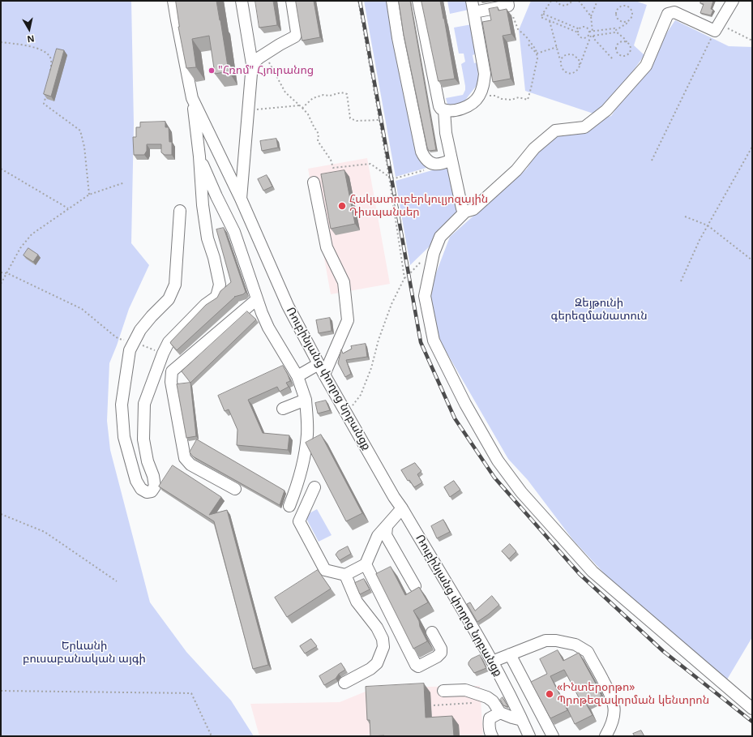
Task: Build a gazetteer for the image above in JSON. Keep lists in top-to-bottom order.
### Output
{
  "streets": {
    "street": ["Ռուբինյանց փողոց նրբանցք"]
  },
  "parks": ["Զեյթունի գերեզմանատուն", "Երևանի բուսաբանական այգի"],
  "places": ["\"Հռոմ\" Հյուրանոց", "Հակատուբերկուլյոզային Դիսպանսեր", "«Ինտերօրթո» Պրոթեզավորման կենտրոն"],
  "north": "bottom"
}
